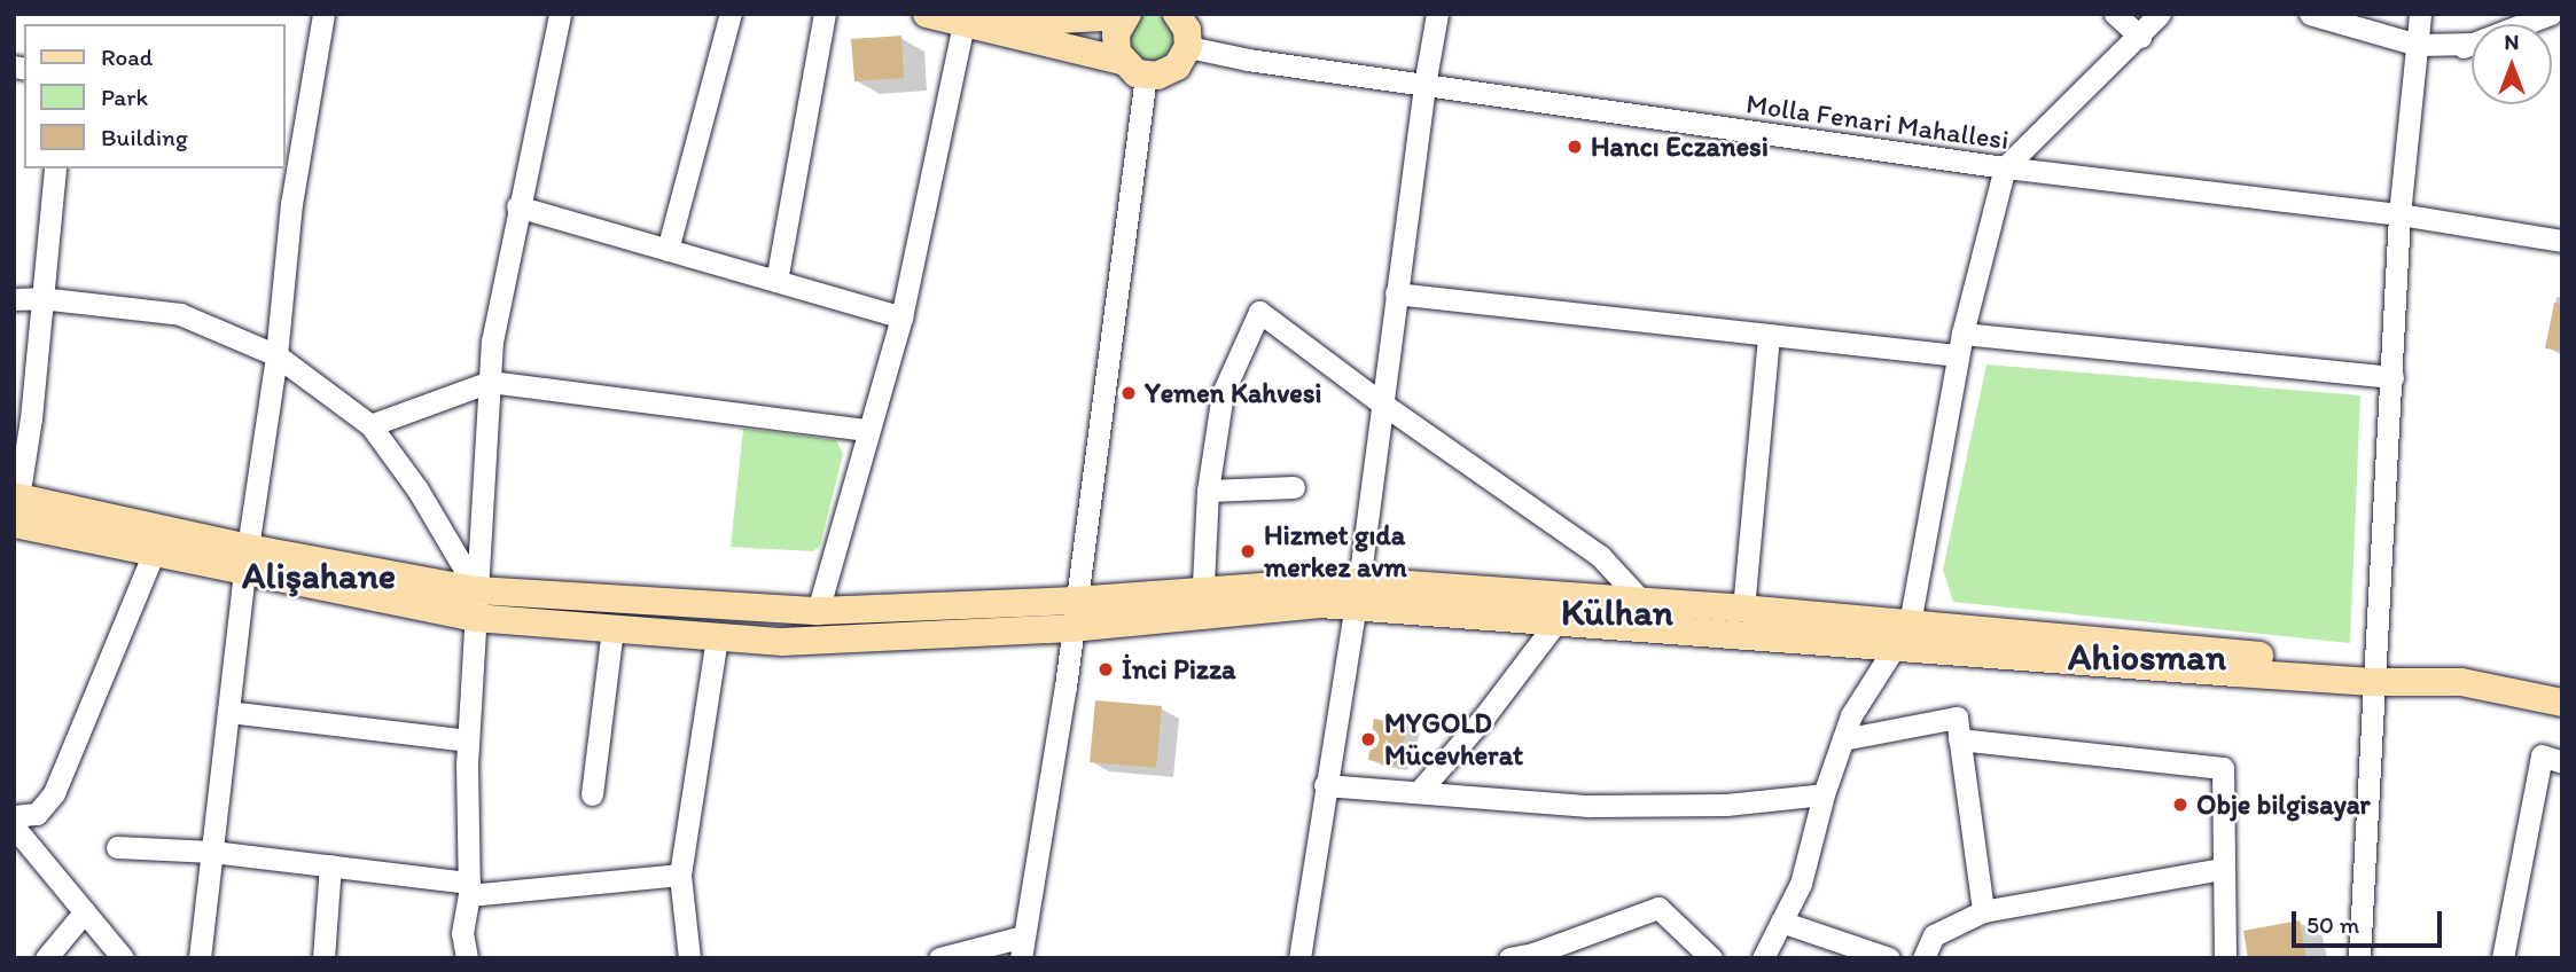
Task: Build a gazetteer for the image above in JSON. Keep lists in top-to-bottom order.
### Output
{
  "streets": {
    "street": ["Molla Fenari Mahallesi"]
  },
  "districts": ["Alişahane", "Külhan", "Ahiosman"],
  "places": [
    "Hancı Eczanesi",
    "Yemen Kahvesi",
    "Hizmet gıda merkez avm",
    "İnci Pizza",
    "MYGOLD Mücevherat",
    "Obje bilgisayar"
  ],
  "legend": ["Road", "Park", "Building"],
  "scale_bar": "50 m",
  "north": "top"
}
